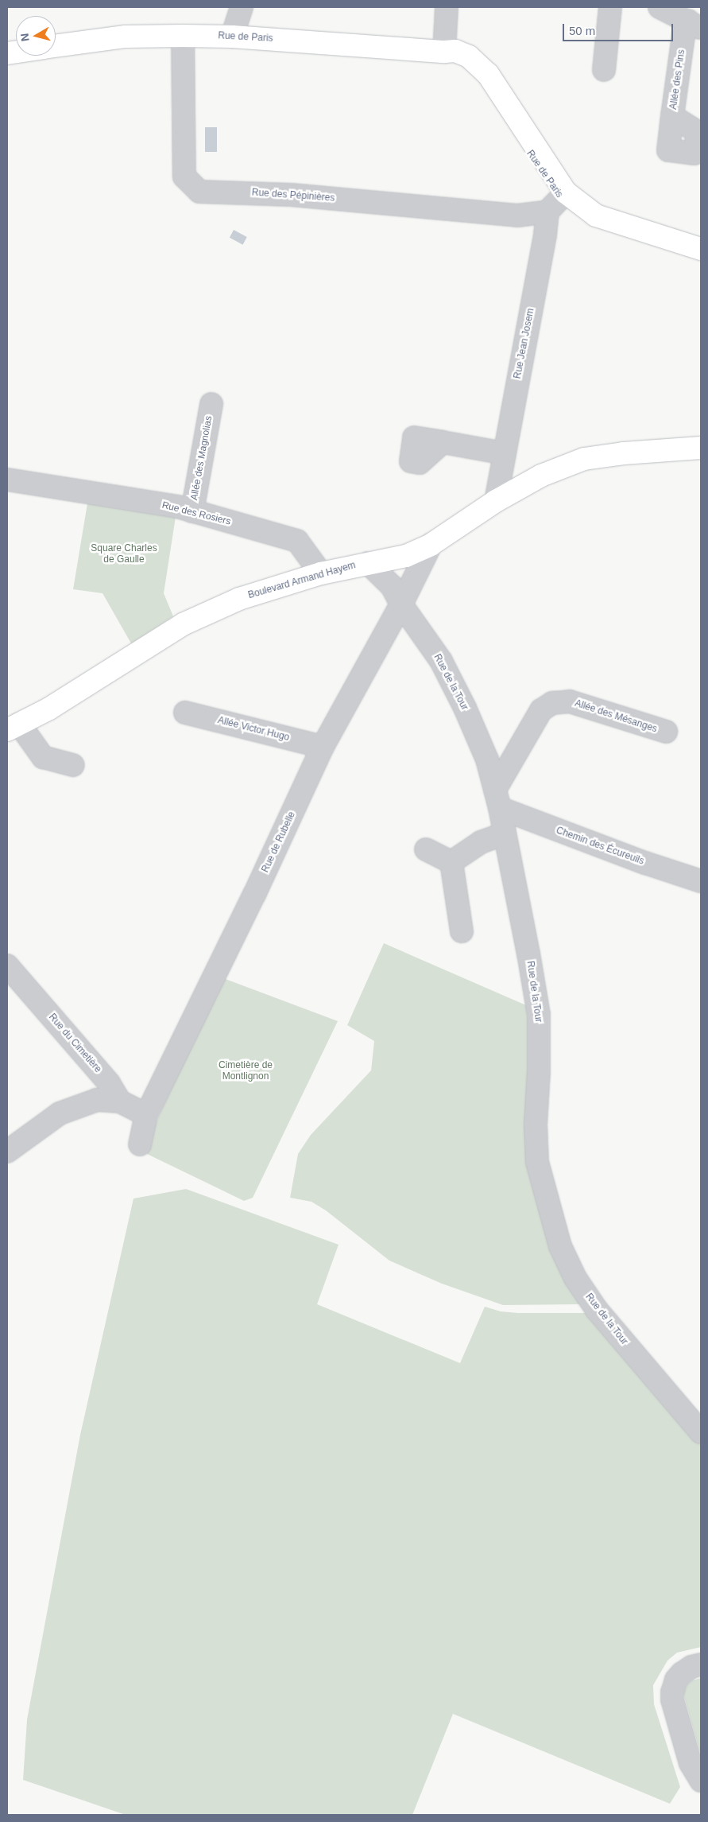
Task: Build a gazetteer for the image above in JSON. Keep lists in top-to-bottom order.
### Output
{
  "streets": {
    "main road": ["Rue de Paris", "Boulevard Armand Hayem"],
    "street": [
      "Allée des Pins",
      "Rue des Pépinières",
      "Rue Jean Josem",
      "Allée des Magnolias",
      "Rue des Rosiers",
      "Rue de la Tour",
      "Allée des Mésanges",
      "Allée Victor Hugo",
      "Rue de Rubelle",
      "Chemin des Écureuils",
      "Rue du Cimetière"
    ]
  },
  "crossings": [
    ["Rue de Paris", "Rue des Pépinières"],
    ["Rue de Paris", "Rue Jean Josem"],
    ["Rue des Pépinières", "Rue Jean Josem"],
    ["Rue Jean Josem", "Boulevard Armand Hayem"],
    ["Allée des Magnolias", "Rue des Rosiers"],
    ["Rue des Rosiers", "Boulevard Armand Hayem"],
    ["Boulevard Armand Hayem", "Rue de la Tour"],
    ["Boulevard Armand Hayem", "Rue de Rubelle"],
    ["Rue de la Tour", "Allée des Mésanges"],
    ["Rue de la Tour", "Rue de Rubelle"],
    ["Rue de la Tour", "Chemin des Écureuils"],
    ["Allée des Mésanges", "Chemin des Écureuils"],
    ["Allée Victor Hugo", "Rue de Rubelle"]
  ],
  "parks": ["Square Charles de Gaulle", "Cimetière de Montlignon"],
  "scale_bar": "50 m",
  "north": "left"
}
